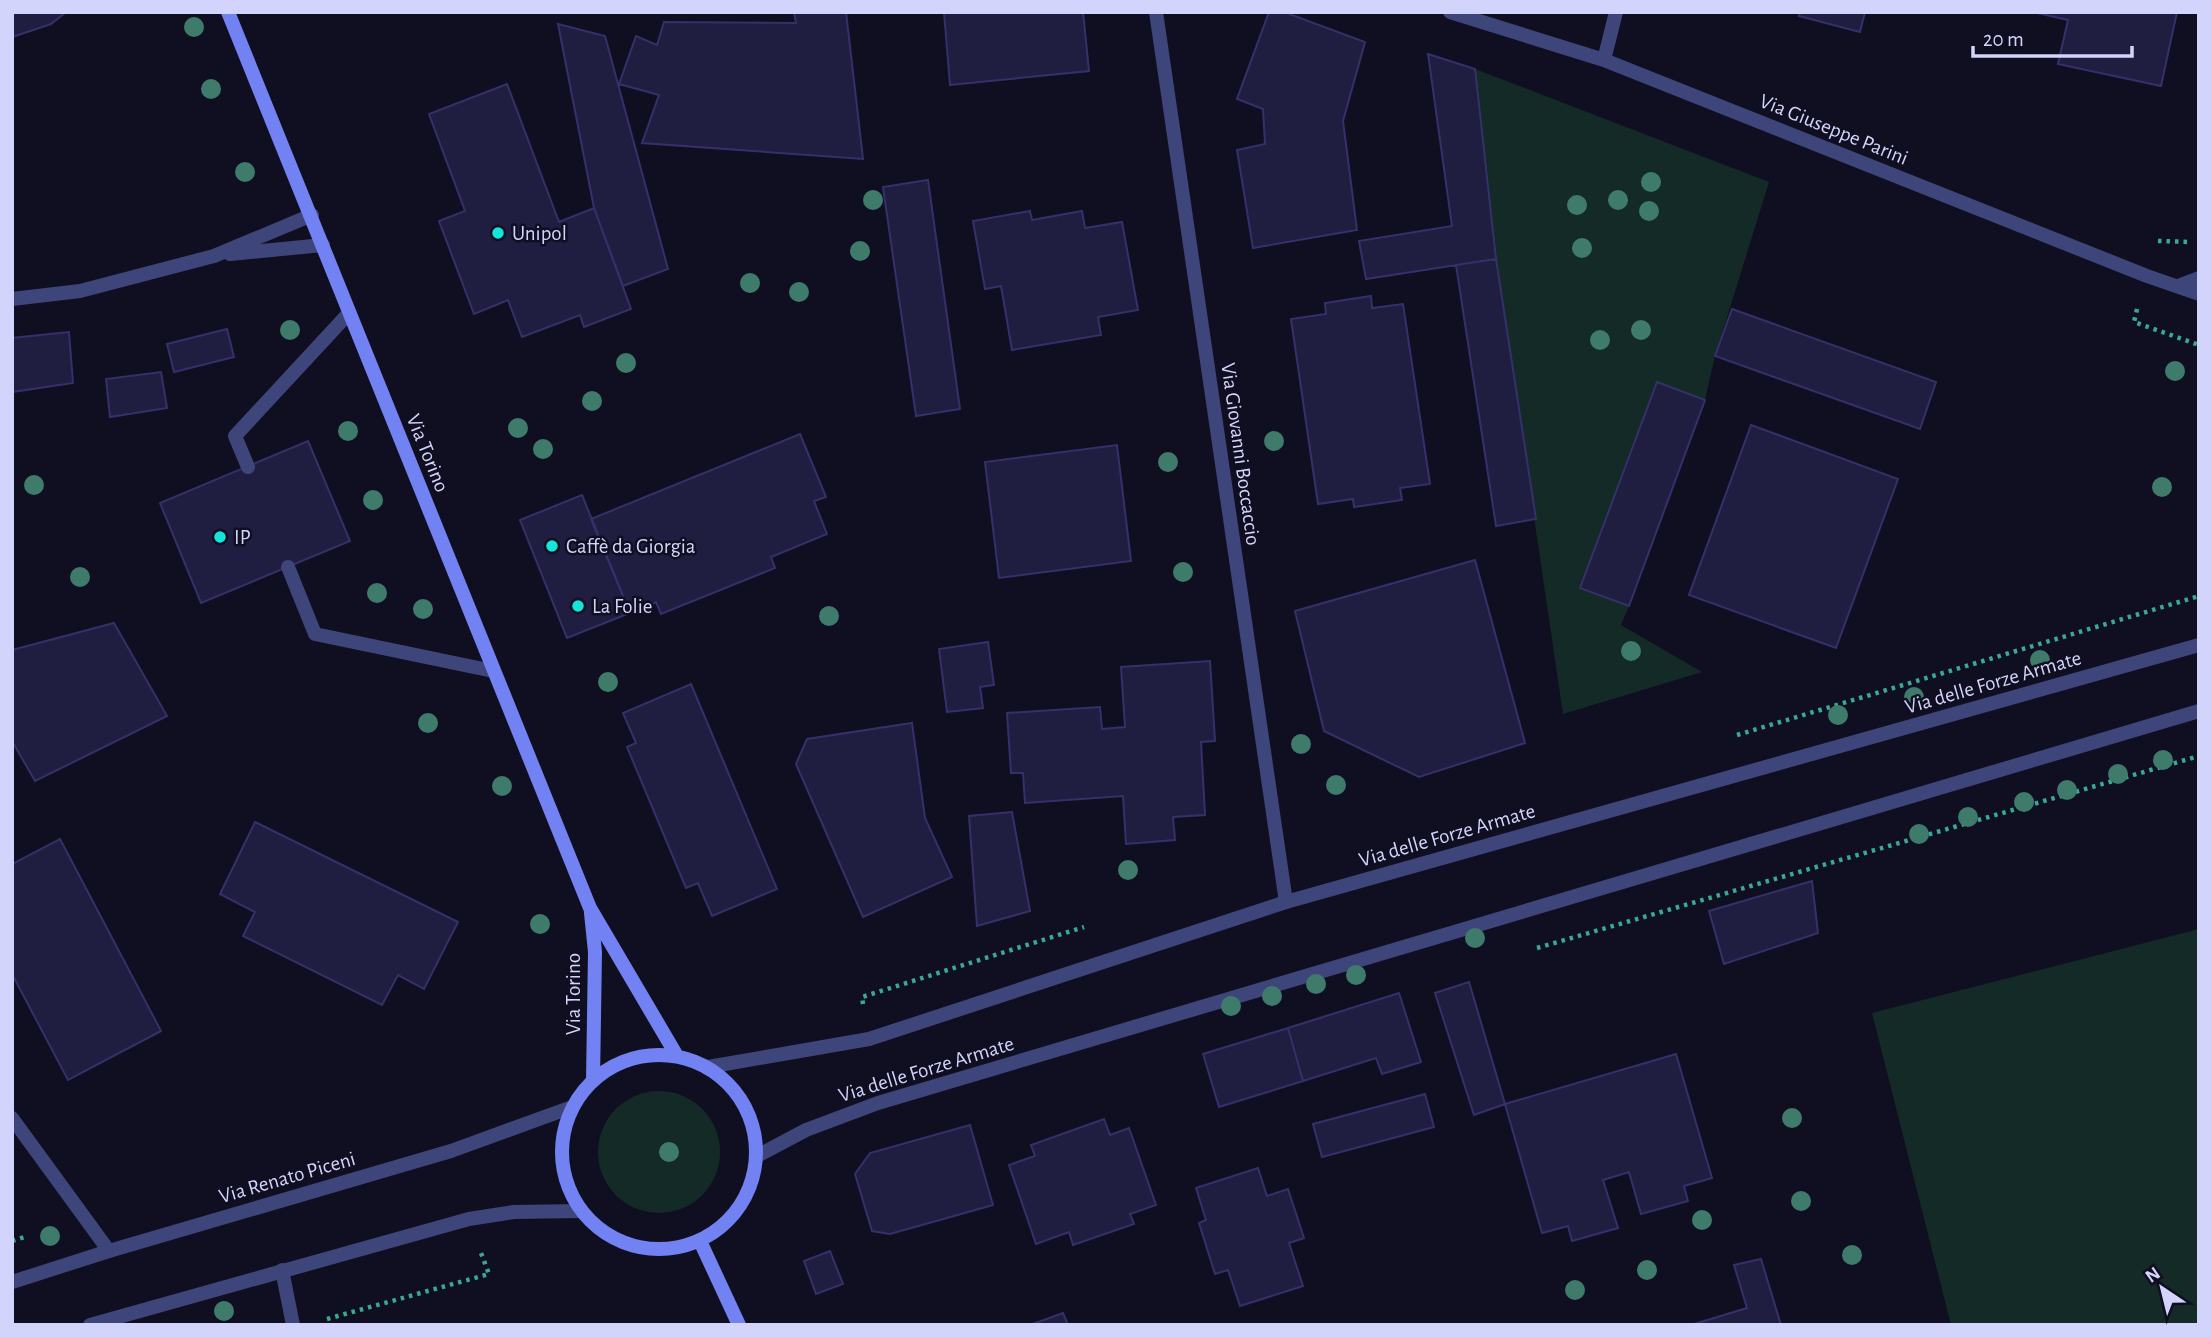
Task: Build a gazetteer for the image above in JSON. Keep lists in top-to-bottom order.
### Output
{
  "streets": {
    "main road": ["Via Torino"],
    "street": [
      "Via Giuseppe Parini",
      "Via Giovanni Boccaccio",
      "Via delle Forze Armate",
      "Via Renato Piceni"
    ]
  },
  "crossings": [
    ["Via Torino", "Via delle Forze Armate"],
    ["Via Torino", "Via Renato Piceni"],
    ["Via Giovanni Boccaccio", "Via delle Forze Armate"],
    ["Via delle Forze Armate", "Via Renato Piceni"]
  ],
  "places": [
    "Unipol",
    "IP",
    "Caffè da Giorgia",
    "La Folie"
  ],
  "scale_bar": "20 m",
  "north": "top left"
}
